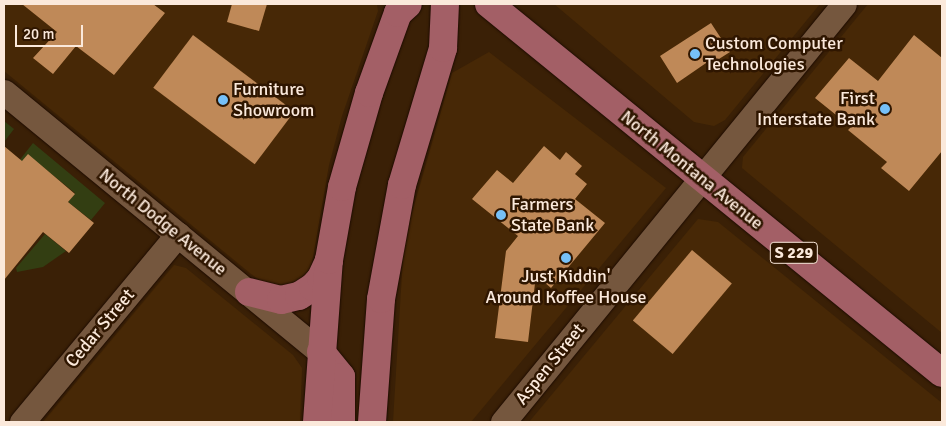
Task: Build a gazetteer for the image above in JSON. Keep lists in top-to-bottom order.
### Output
{
  "streets": {
    "main road": ["North Montana Avenue", "S 229"],
    "street": ["North Dodge Avenue", "Cedar Street", "Aspen Street"]
  },
  "crossings": [
    ["North Montana Avenue", "Aspen Street"],
    ["North Dodge Avenue", "Cedar Street"]
  ],
  "places": [
    "Custom Computer Technologies",
    "Furniture Showroom",
    "First Interstate Bank",
    "Farmers State Bank",
    "Just Kiddin' Around Koffee House"
  ],
  "scale_bar": "20 m"
}
